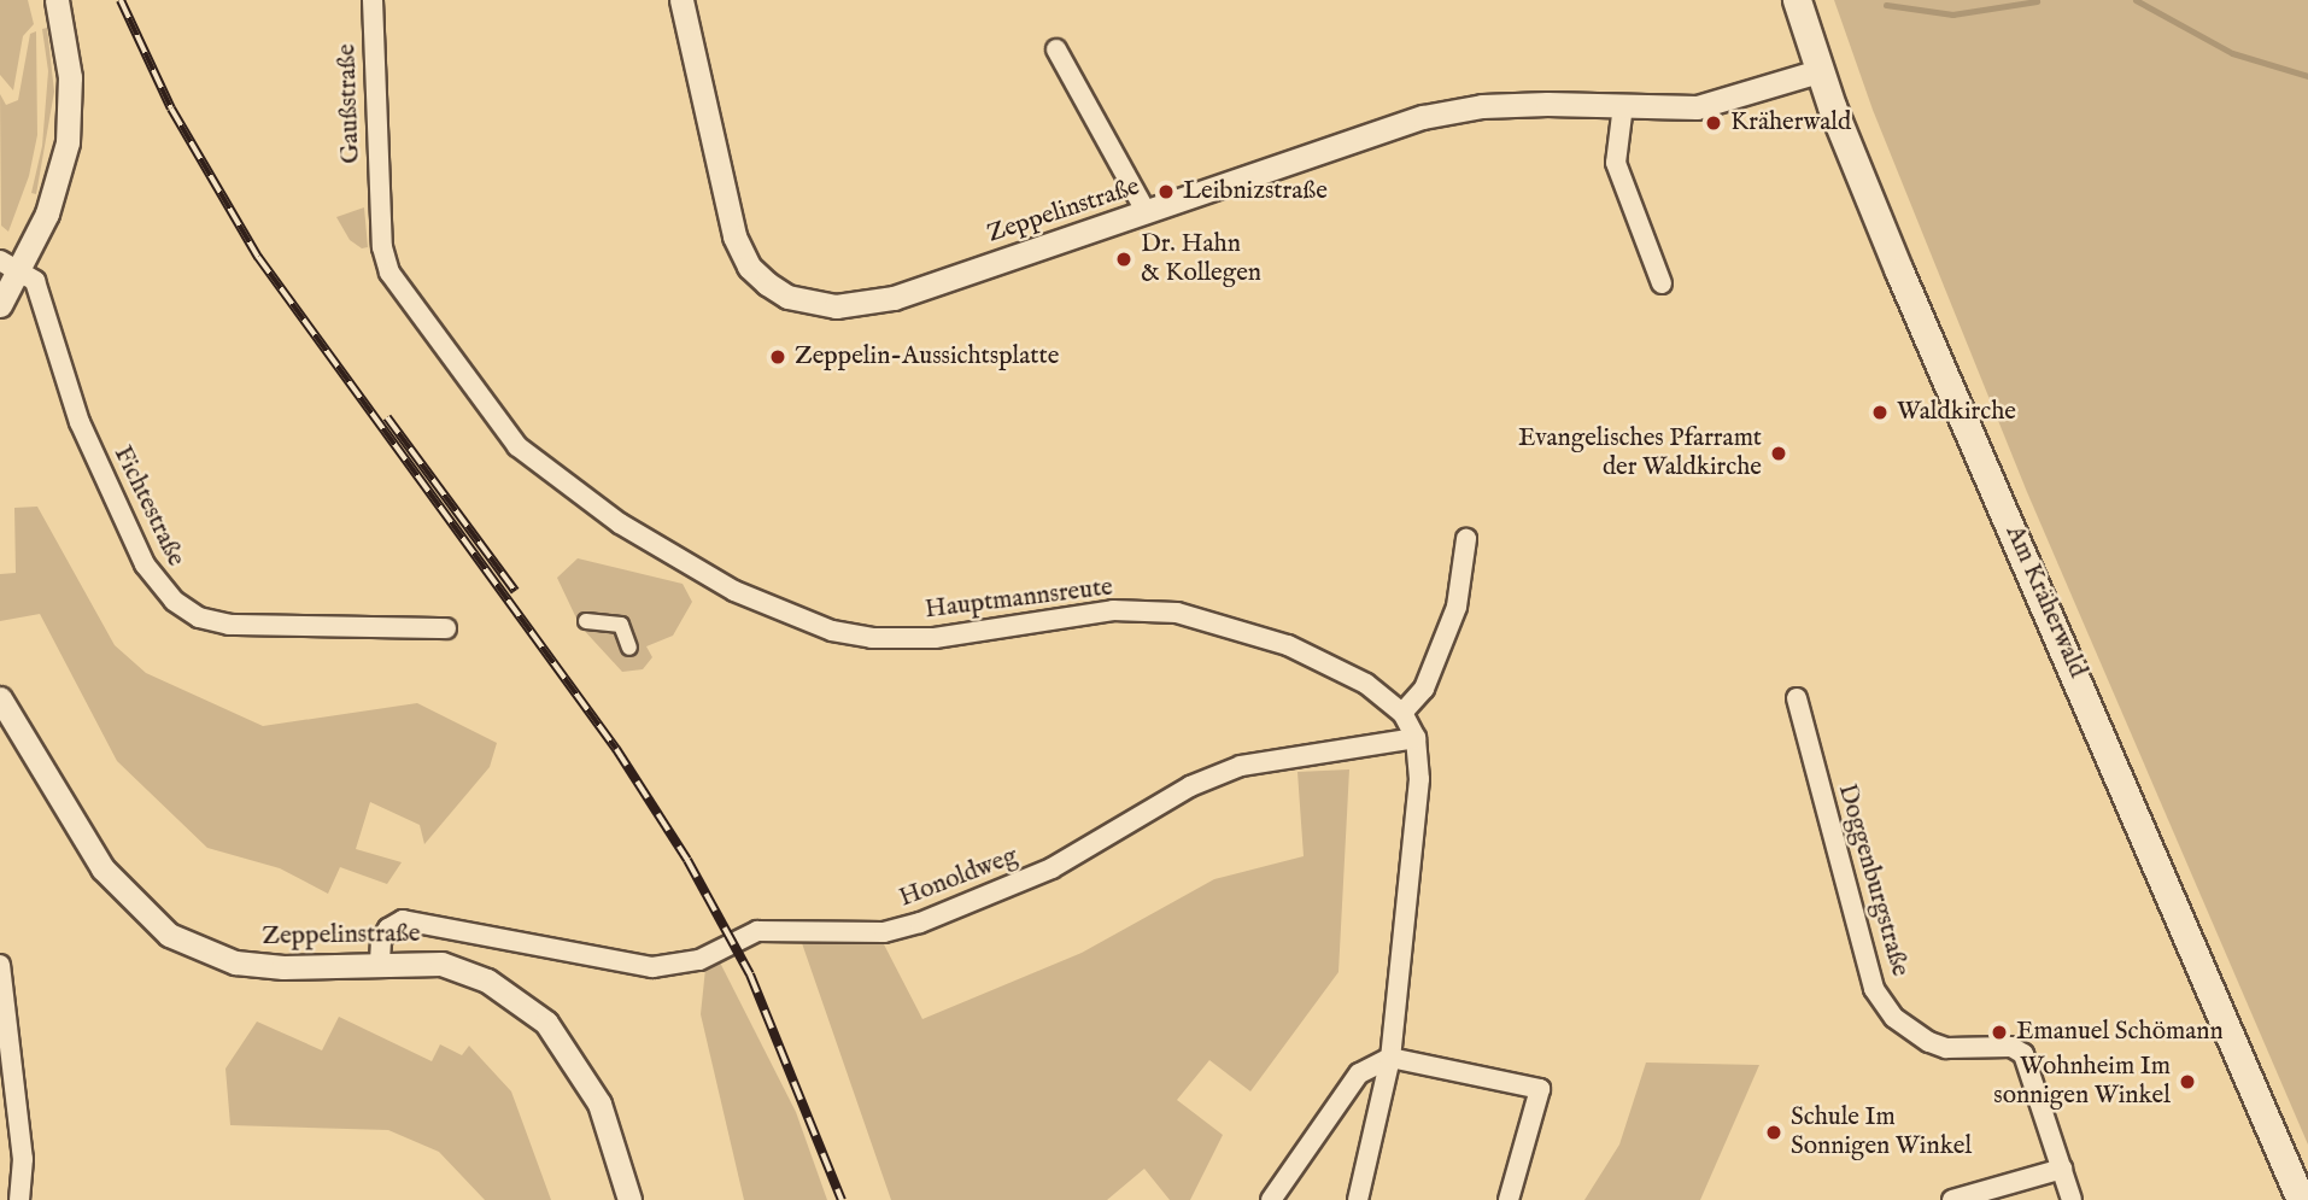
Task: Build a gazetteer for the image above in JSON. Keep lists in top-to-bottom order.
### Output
{
  "streets": {
    "main road": ["Am Kräherwald"],
    "street": [
      "Gaußstraße",
      "Zeppelinstraße",
      "Fichtestraße",
      "Hauptmannsreute",
      "Honoldweg",
      "Doggenburgstraße"
    ]
  },
  "crossings": [
    ["Gaußstraße", "Hauptmannsreute"],
    ["Zeppelinstraße", "Am Kräherwald"],
    ["Zeppelinstraße", "Honoldweg"],
    ["Hauptmannsreute", "Honoldweg"]
  ],
  "places": [
    "Kräherwald",
    "Leibnizstraße",
    "Dr. Hahn & Kollegen",
    "Zeppelin-Aussichtsplatte",
    "Waldkirche",
    "Evangelisches Pfarramt der Waldkirche",
    "Emanuel Schömann",
    "Wohnheim Im sonnigen Winkel",
    "Schule Im Sonnigen Winkel"
  ]
}
